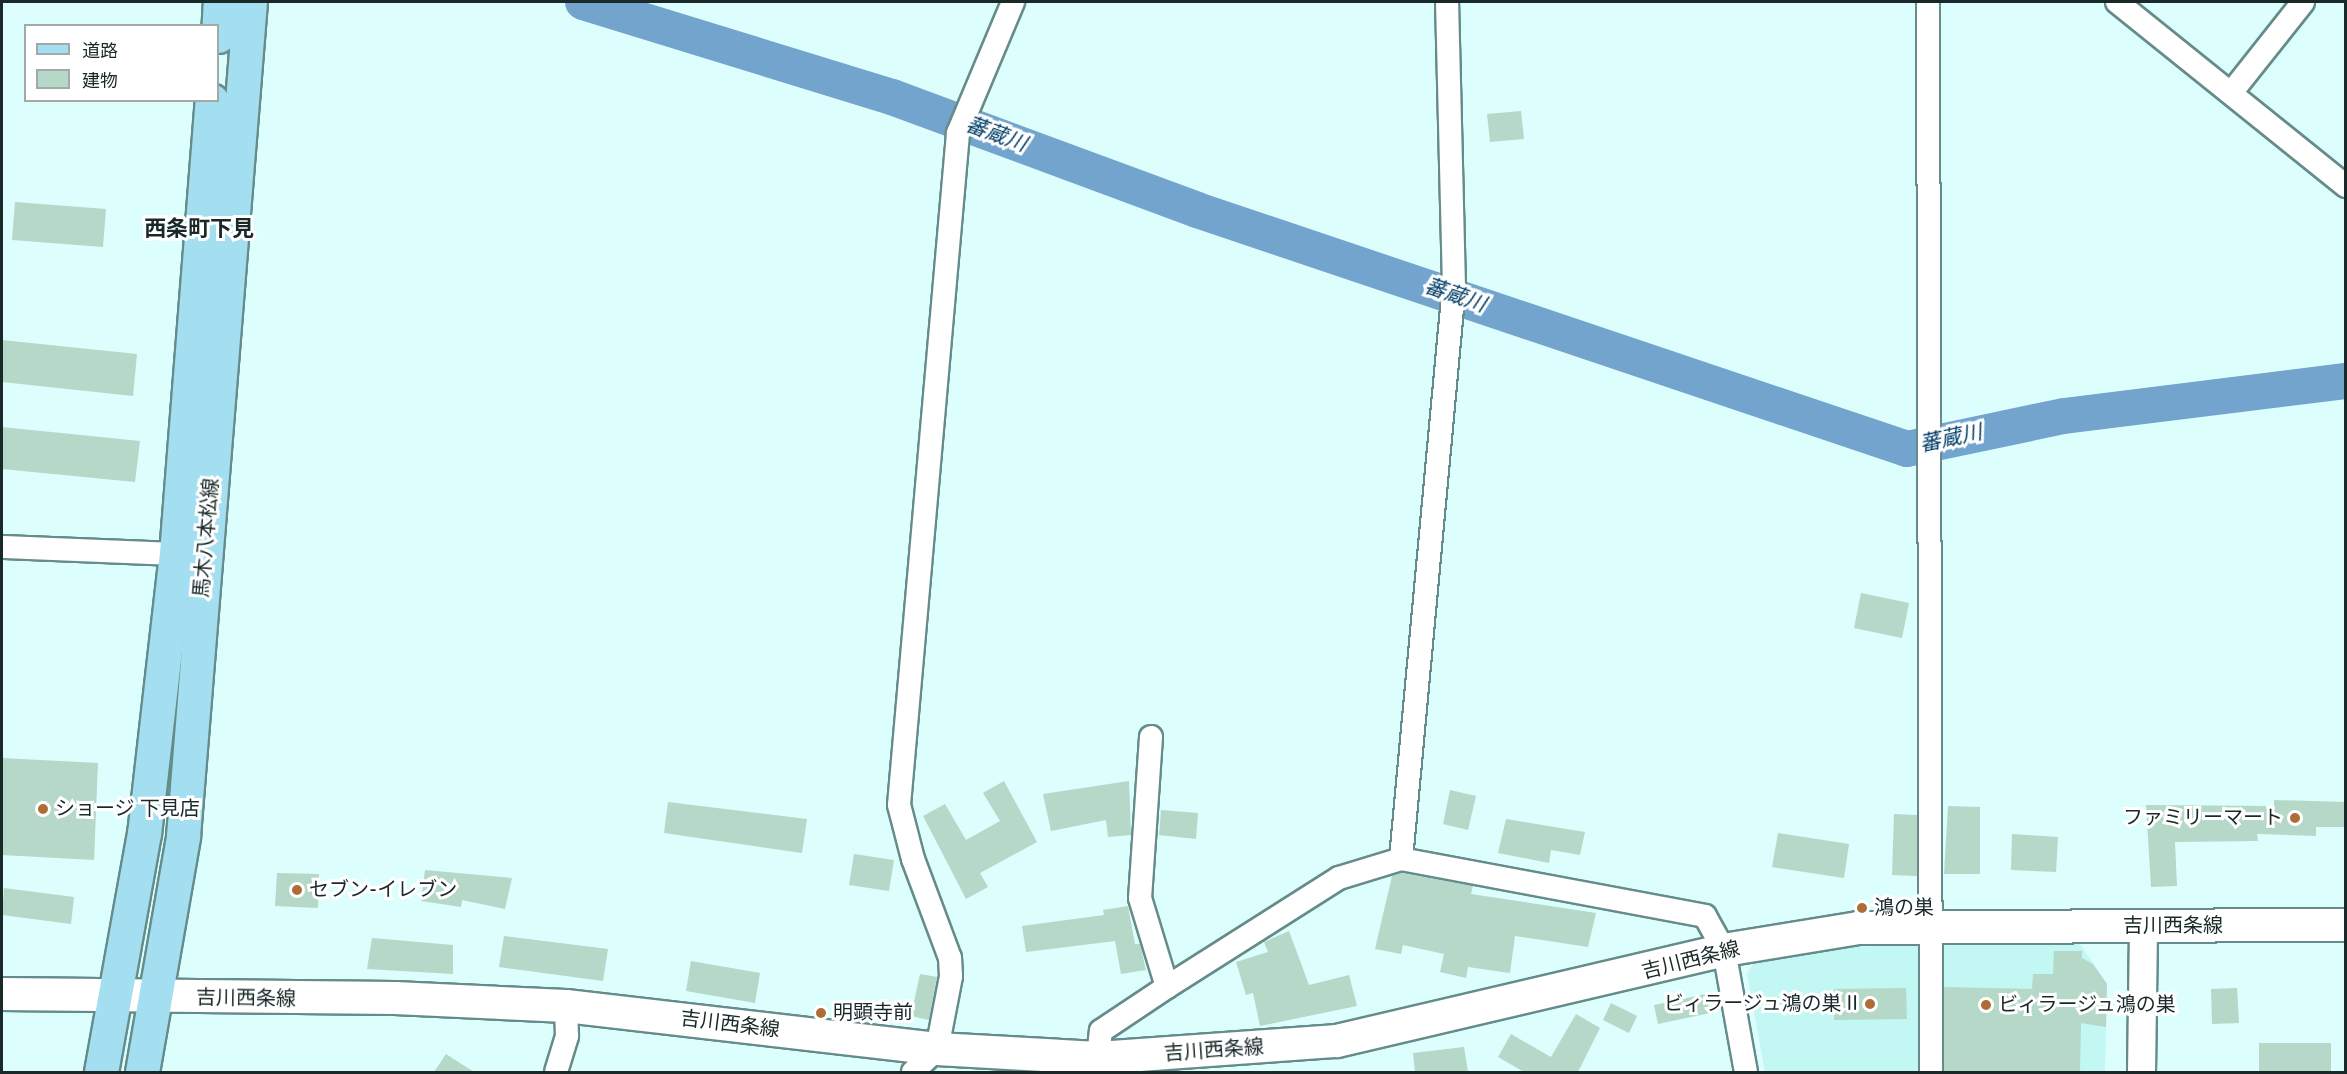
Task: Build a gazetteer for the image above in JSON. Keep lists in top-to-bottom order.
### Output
{
  "streets": {
    "main road": ["馬木八本松線", "吉川西条線"]
  },
  "crossings": [
    ["馬木八本松線", "吉川西条線"]
  ],
  "districts": ["西条町下見"],
  "water": ["蕃蔵川"],
  "places": [
    "ショージ 下見店",
    "ファミリーマート",
    "セブン-イレブン",
    "鴻の巣",
    "ビィラージュ鴻の巣 II",
    "ビィラージュ鴻の巣",
    "明顕寺前"
  ],
  "legend": ["道路", "建物"]
}
